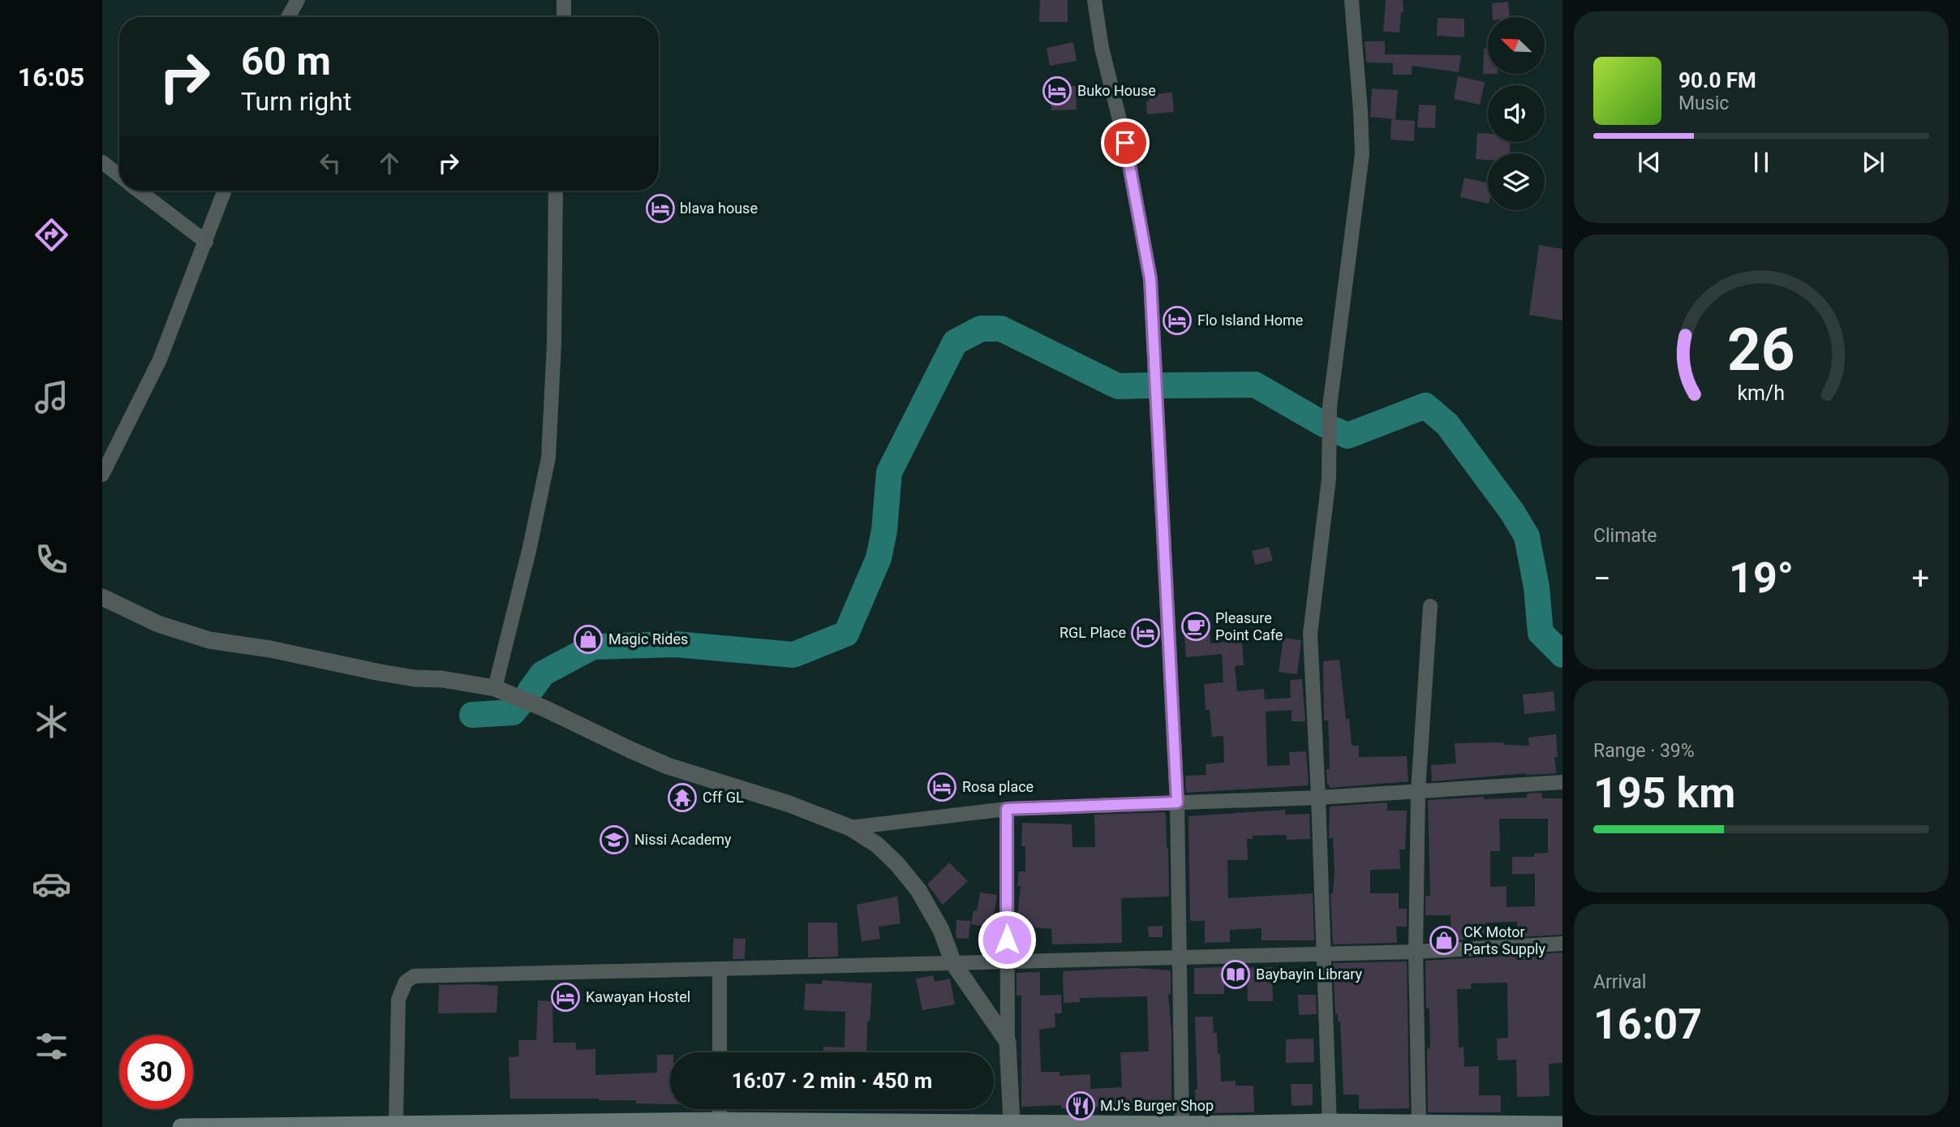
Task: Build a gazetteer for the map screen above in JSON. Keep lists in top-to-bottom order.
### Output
{
  "places": {
    "hotel": [
      "Buko House",
      "blava house",
      "Flo Island Home",
      "RGL Place",
      "Rosa place",
      "Kawayan Hostel"
    ],
    "cafe": ["Pleasure Point Cafe"],
    "shop": ["Magic Rides", "CK Motor Parts Supply"],
    "temple": ["Cff GL"],
    "school or university": ["Nissi Academy"],
    "library": ["Baybayin Library"],
    "restaurant": ["MJ's Burger Shop"]
  },
  "north": "top left",
  "page": {
    "tabs": "16:05",
    "turn": ["60 m", "Turn right"],
    "song": ["90.0 FM", "Music"],
    "tile": [
      "Climate",
      ["Range · 39%", "195 km"],
      ["Arrival", "16:07"]
    ],
    "heat": ["−", "19°", "+"],
    "limit": "30",
    "trip": "16:07 · 2 min · 450 m",
    "gauge": ["26", "km/h"]
  }
}
